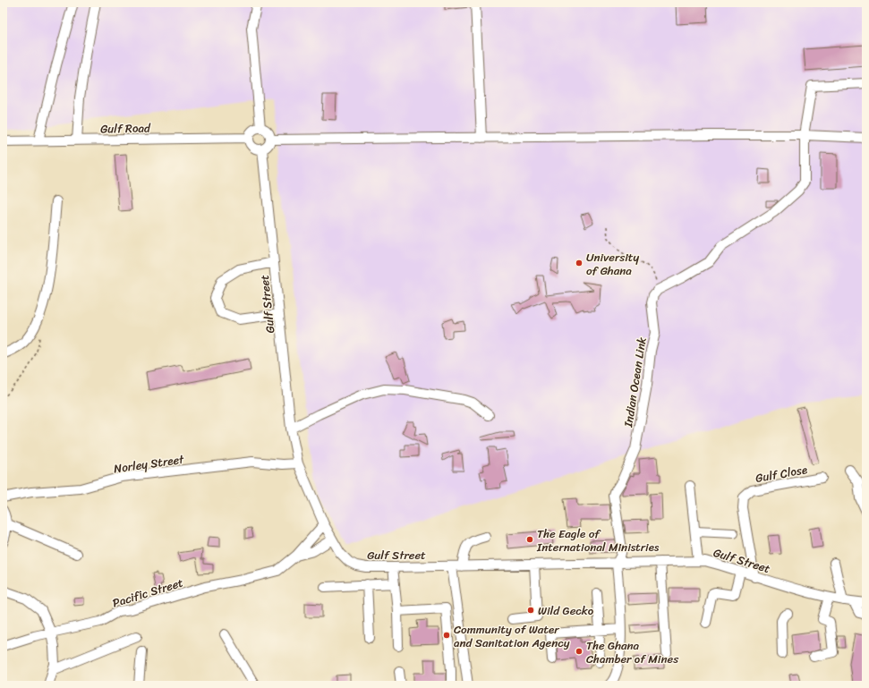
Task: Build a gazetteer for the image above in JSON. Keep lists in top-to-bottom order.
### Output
{
  "streets": {
    "street": [
      "Gulf Road",
      "Gulf Street",
      "Indian Ocean Link",
      "Norley Street",
      "Gulf Close",
      "Pacific Street"
    ]
  },
  "crossings": [
    ["Gulf Road", "Gulf Street"],
    ["Gulf Street", "Indian Ocean Link"],
    ["Gulf Street", "Norley Street"],
    ["Gulf Street", "Gulf Close"],
    ["Gulf Street", "Pacific Street"]
  ],
  "places": [
    "University of Ghana",
    "The Eagle of International Ministries",
    "Wild Gecko",
    "Community of Water and Sanitation Agency",
    "The Ghana Chamber of Mines"
  ]
}
